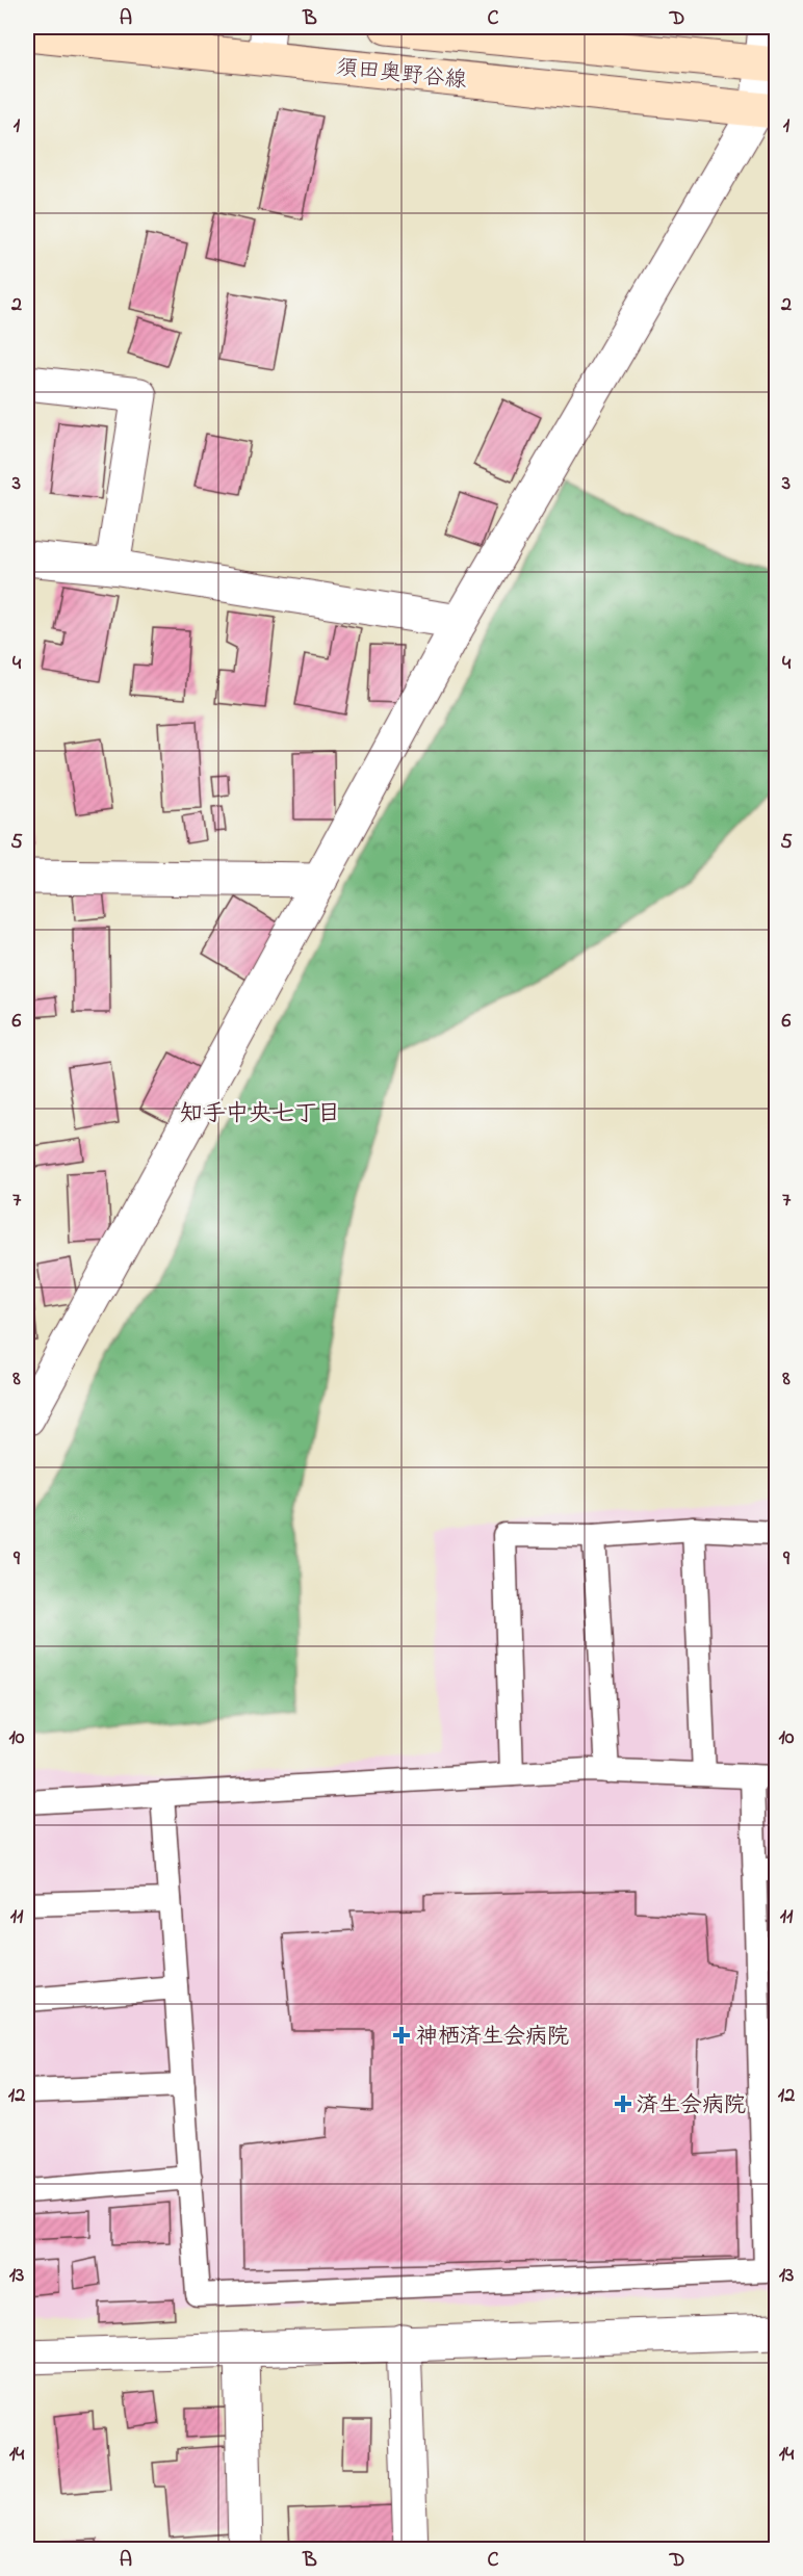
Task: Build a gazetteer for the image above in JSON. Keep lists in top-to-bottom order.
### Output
{
  "streets": {
    "main road": ["須田奥野谷線"]
  },
  "districts": ["知手中央七丁目"],
  "places": {
    "health": ["神栖済生会病院", "済生会病院"]
  },
  "grid": {
    "columns": [
      "A",
      "B",
      "C",
      "D"
    ],
    "rows": [
      "1",
      "2",
      "3",
      "4",
      "5",
      "6",
      "7",
      "8",
      "9",
      "10",
      "11",
      "12",
      "13",
      "14"
    ]
  }
}
